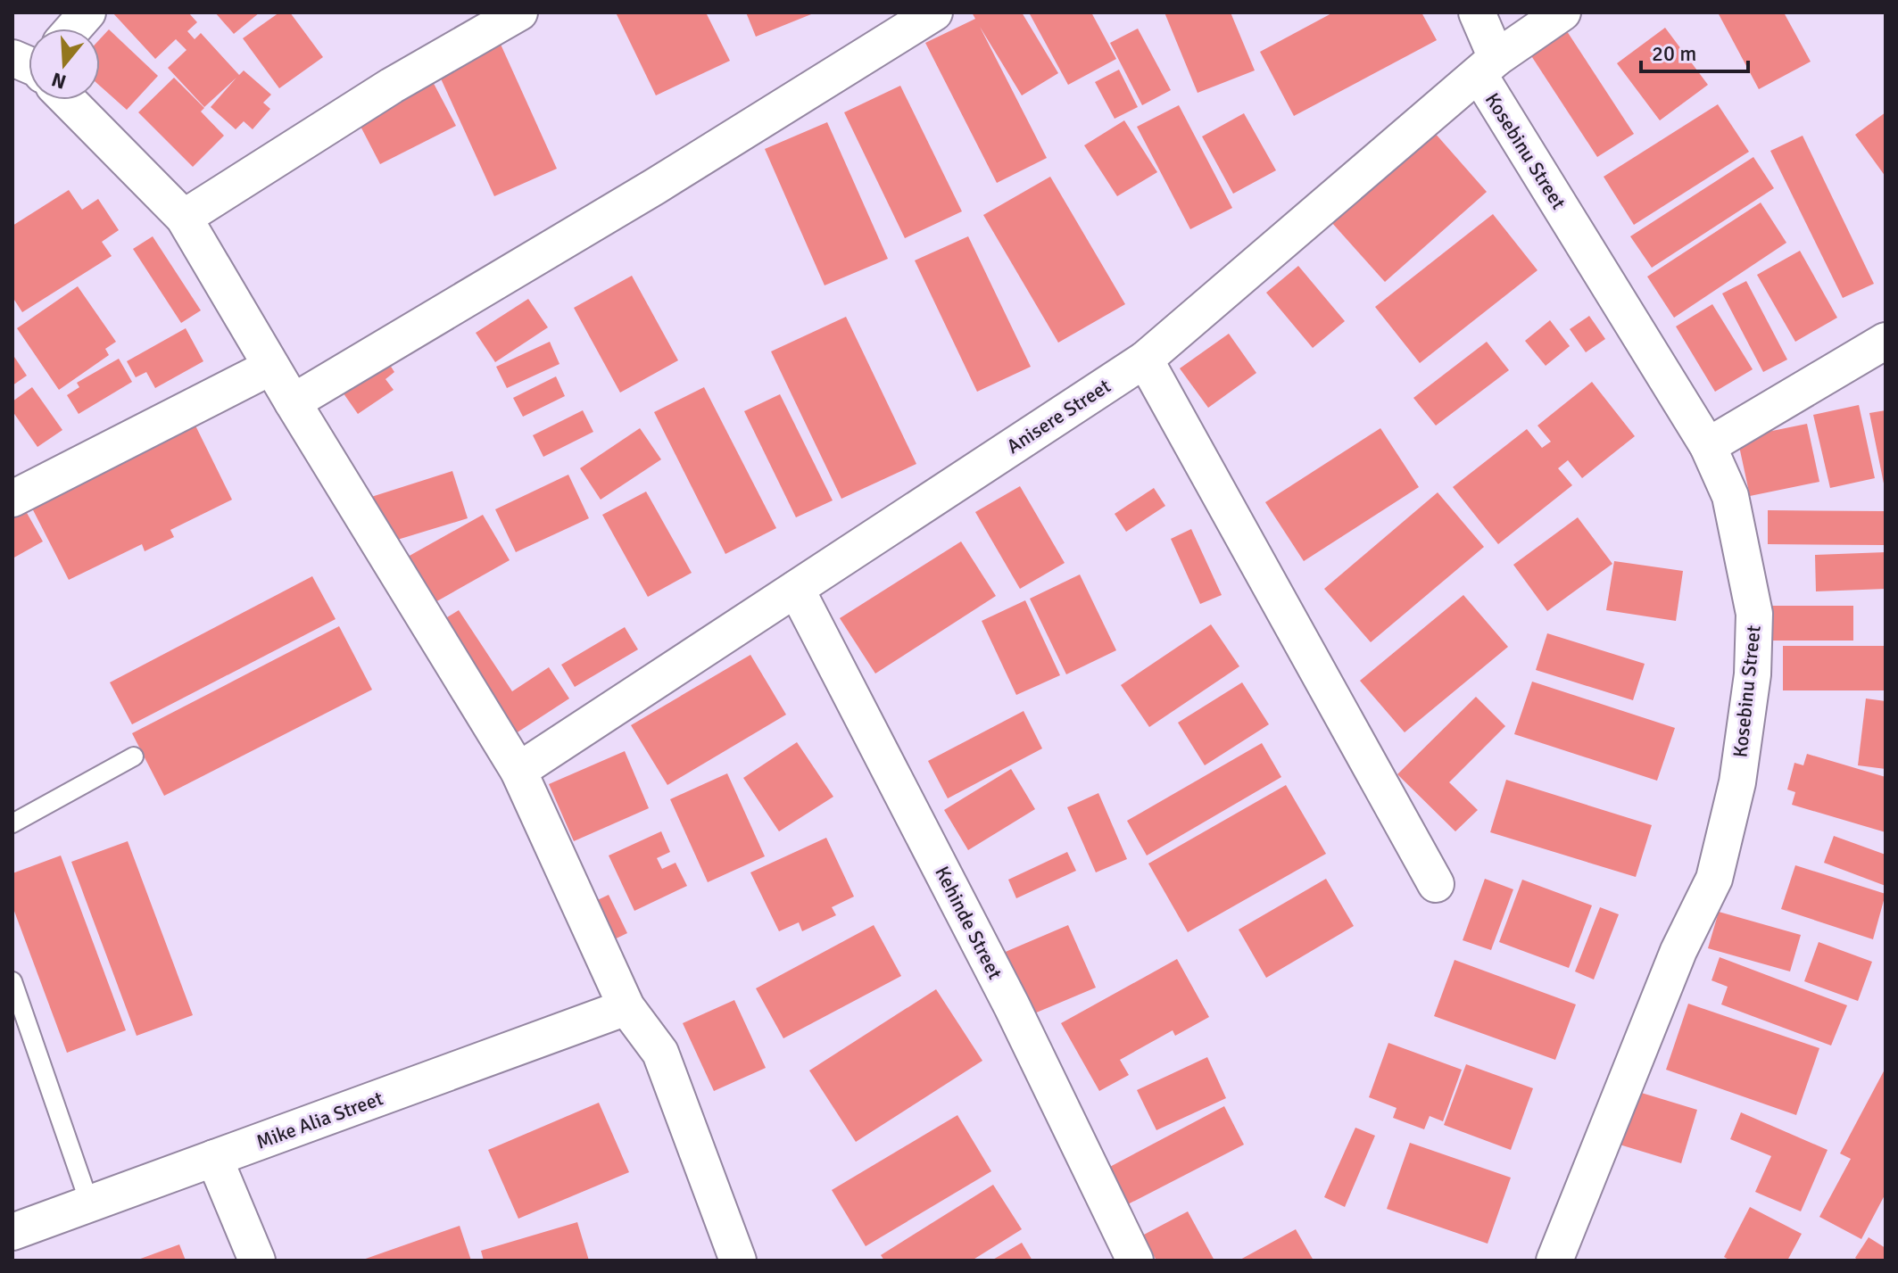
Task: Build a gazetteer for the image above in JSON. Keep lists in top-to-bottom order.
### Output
{
  "streets": {
    "street": [
      "Kosebinu Street",
      "Anisere Street",
      "Kehinde Street",
      "Mike Alia Street"
    ]
  },
  "crossings": [
    ["Kosebinu Street", "Anisere Street"],
    ["Anisere Street", "Kehinde Street"]
  ],
  "scale_bar": "20 m",
  "north": "bottom"
}
